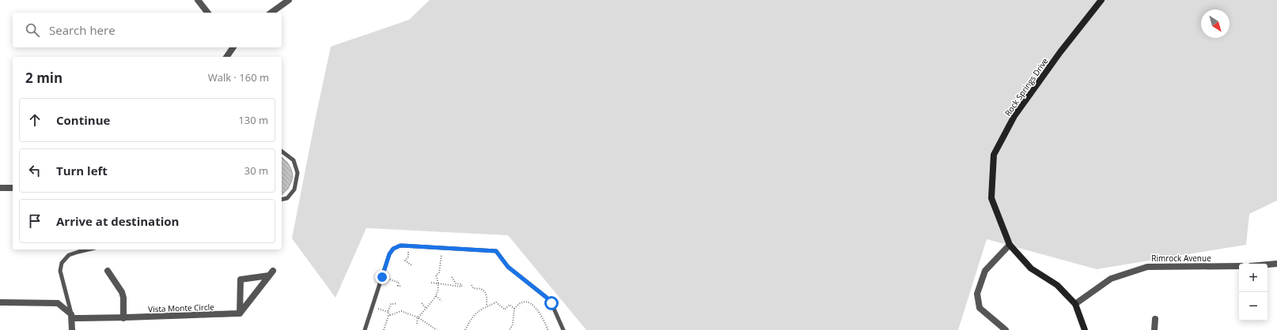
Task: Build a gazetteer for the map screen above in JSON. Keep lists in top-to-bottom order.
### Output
{
  "streets": {
    "street": ["Rock Springs Drive", "Rimrock Avenue", "Vista Monte Circle"]
  },
  "crossings": [
    ["Rock Springs Drive", "Rimrock Avenue"]
  ],
  "north": "bottom right",
  "page": {
    "search": "Search here",
    "heading": ["2 min", "Walk · 160 m"],
    "list": [
      ["Continue", "130 m"],
      ["Turn left", "30 m"],
      "Arrive at destination"
    ],
    "map_buttons": ["+", "−"]
  }
}
